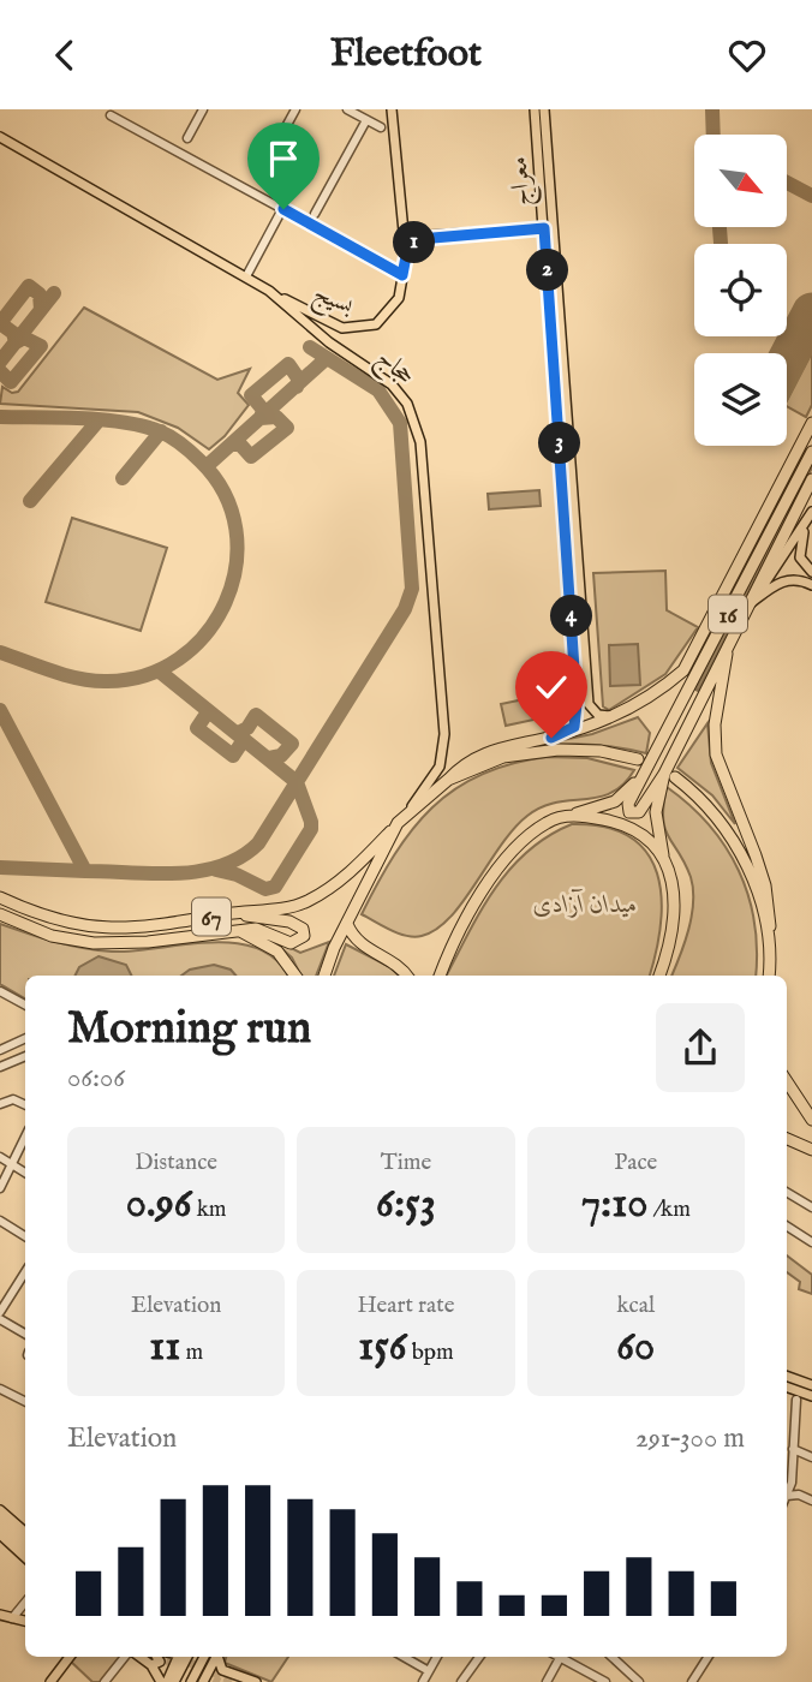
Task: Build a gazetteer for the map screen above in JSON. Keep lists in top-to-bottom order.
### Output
{
  "streets": {
    "highway": ["16", "67"],
    "main road": ["معراج", "بسیج", "حجاج"]
  },
  "crossings": [
    ["بسیج", "حجاج"]
  ],
  "parks": ["میدان آزادی"],
  "north": "bottom right",
  "page": {
    "header": "Fleetfoot",
    "pins": [
      "1",
      "2",
      "3",
      "4"
    ],
    "heading": ["Morning run", "06:06"],
    "stats": [
      ["Distance", "0.96 km"],
      ["Time", "6:53"],
      ["Pace", "7:10 /km"],
      ["Elevation", "11 m"],
      ["Heart rate", "156 bpm"],
      ["kcal", "60"]
    ],
    "chart": ["Elevation", "291–300 m"]
  }
}
